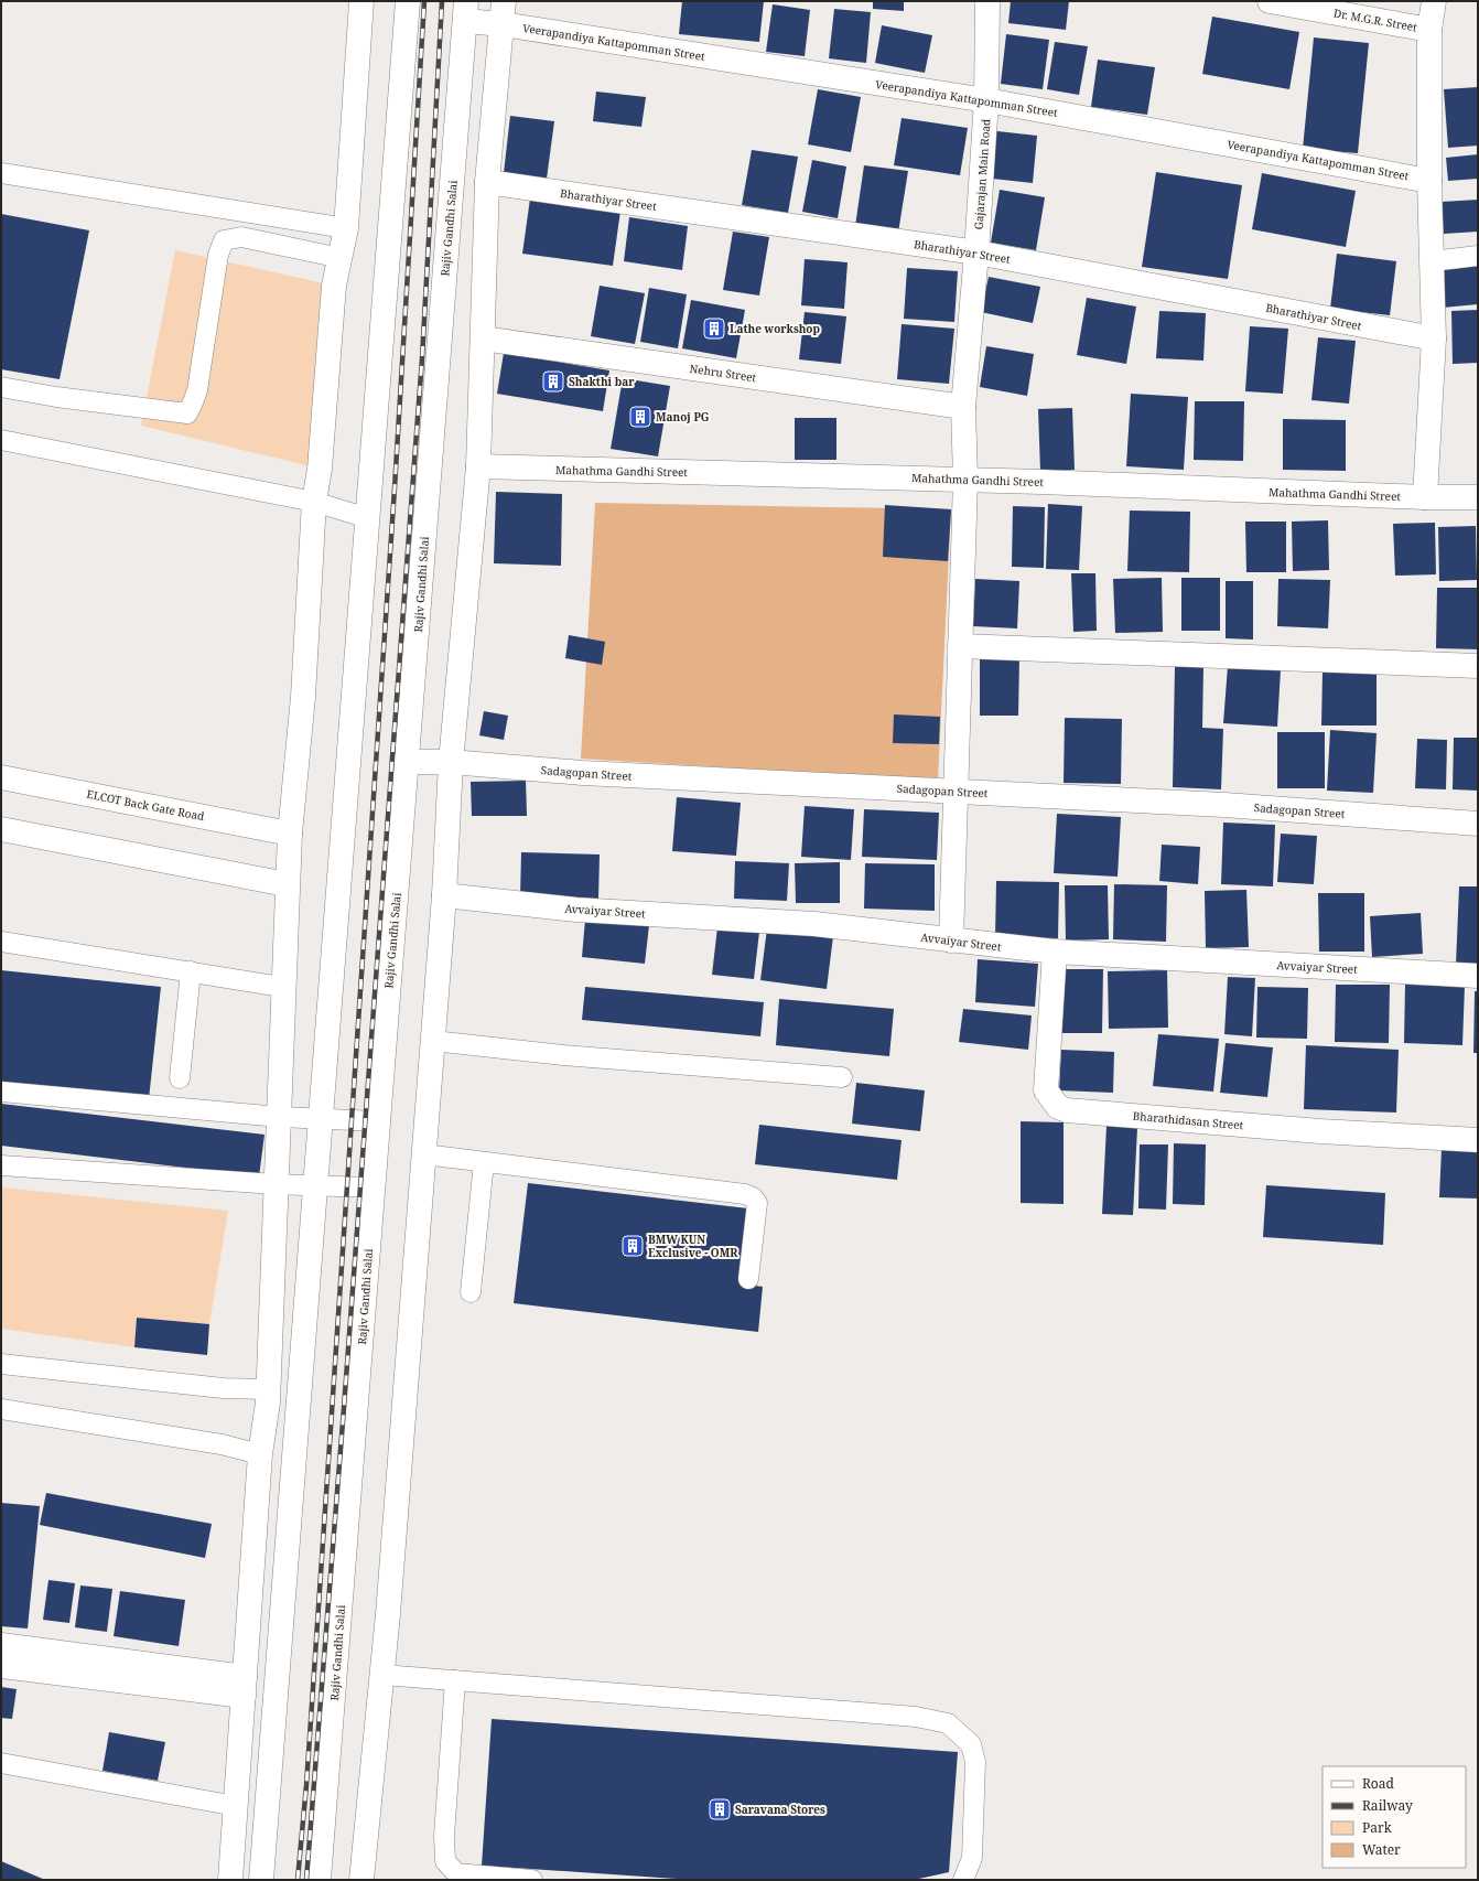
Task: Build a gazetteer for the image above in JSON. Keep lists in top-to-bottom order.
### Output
{
  "streets": {
    "street": [
      "Dr. M.G.R. Street",
      "Veerapandiya Kattapomman Street",
      "Gajarajan Main Road",
      "Bharathiyar Street",
      "Rajiv Gandhi Salai",
      "Nehru Street",
      "Mahathma Gandhi Street",
      "Sadagopan Street",
      "ELCOT Back Gate Road",
      "Avvaiyar Street",
      "Bharathidasan Street"
    ]
  },
  "crossings": [
    ["Veerapandiya Kattapomman Street", "Gajarajan Main Road"],
    ["Veerapandiya Kattapomman Street", "Rajiv Gandhi Salai"],
    ["Gajarajan Main Road", "Bharathiyar Street"],
    ["Gajarajan Main Road", "Nehru Street"],
    ["Gajarajan Main Road", "Mahathma Gandhi Street"],
    ["Gajarajan Main Road", "Sadagopan Street"],
    ["Gajarajan Main Road", "Avvaiyar Street"],
    ["Rajiv Gandhi Salai", "Sadagopan Street"],
    ["Avvaiyar Street", "Bharathidasan Street"]
  ],
  "places": {
    "building": [
      "Lathe workshop",
      "Shakthi bar",
      "Manoj PG",
      "BMW KUN Exclusive - OMR",
      "Saravana Stores"
    ]
  },
  "legend": [
    "Road",
    "Railway",
    "Park",
    "Water"
  ]
}
